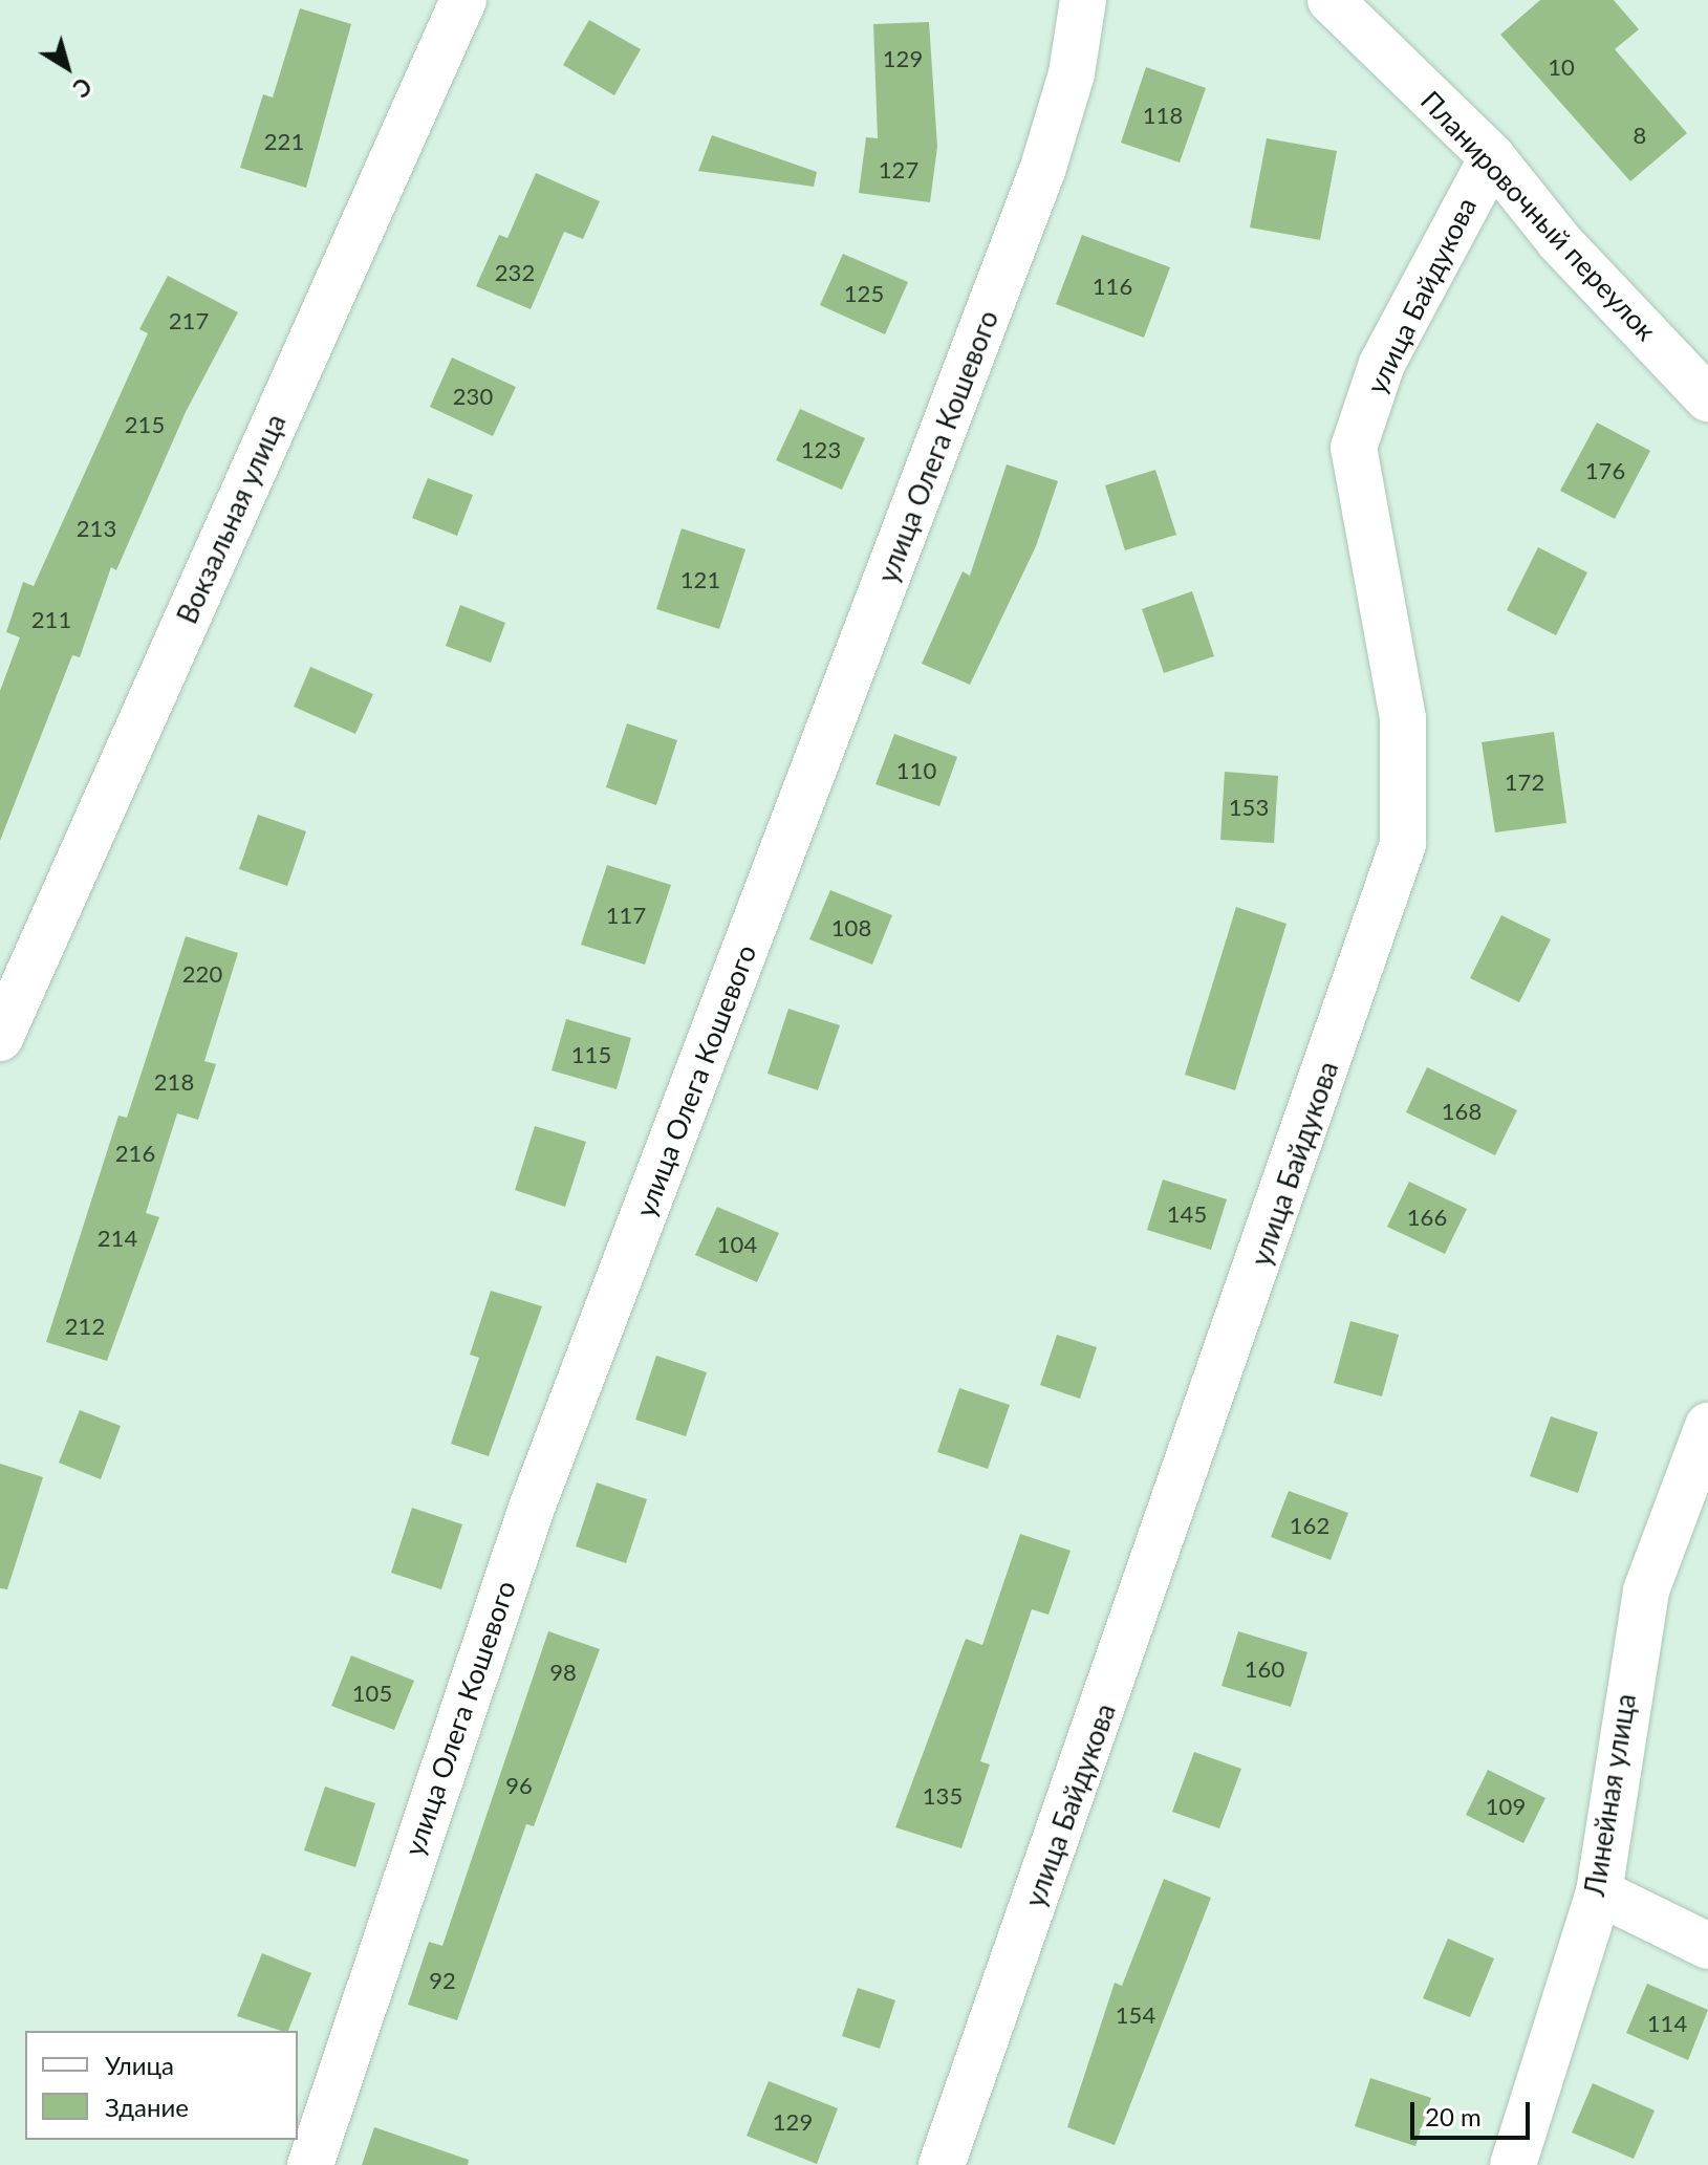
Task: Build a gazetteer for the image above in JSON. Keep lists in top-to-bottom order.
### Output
{
  "streets": {
    "street": [
      "Планировочный переулок",
      "улица Байдукова",
      "улица Олега Кошевого",
      "Вокзальная улица",
      "Линейная улица"
    ]
  },
  "crossings": [
    ["Планировочный переулок", "улица Байдукова"]
  ],
  "house_numbers": [
    "129",
    "10",
    "118",
    "8",
    "221",
    "127",
    "232",
    "116",
    "125",
    "217",
    "230",
    "215",
    "123",
    "176",
    "213",
    "121",
    "211",
    "110",
    "172",
    "153",
    "117",
    "108",
    "220",
    "115",
    "218",
    "168",
    "216",
    "145",
    "166",
    "214",
    "104",
    "212",
    "162",
    "160",
    "98",
    "105",
    "96",
    "135",
    "109",
    "92",
    "154",
    "114",
    "129"
  ],
  "legend": ["Улица", "Здание"],
  "scale_bar": "20 m",
  "north": "bottom right"
}
